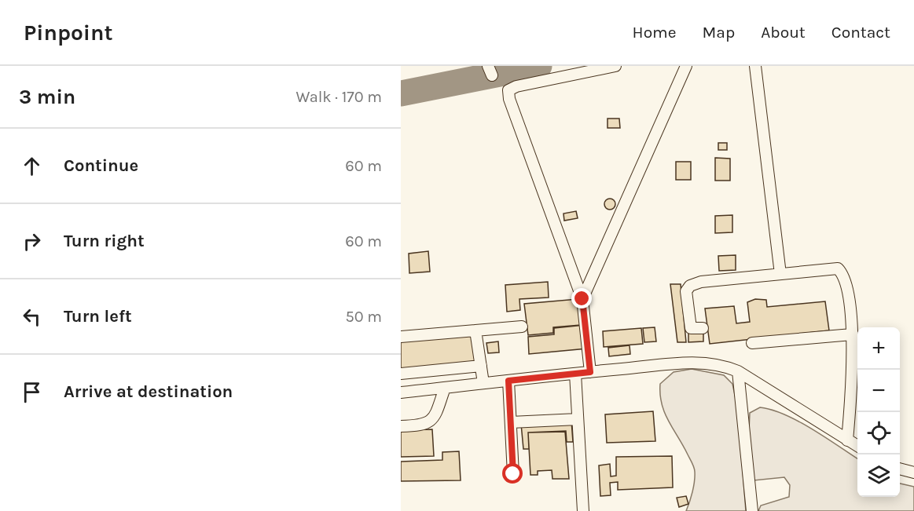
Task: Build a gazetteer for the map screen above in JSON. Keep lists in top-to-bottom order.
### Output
{
  "page": {
    "header": "Pinpoint",
    "nav": [
      "Home",
      "Map",
      "About",
      "Contact"
    ],
    "heading": ["3 min", "Walk · 170 m"],
    "list": [
      ["Continue", "60 m"],
      ["Turn right", "60 m"],
      ["Turn left", "50 m"],
      "Arrive at destination"
    ],
    "map_buttons": ["+", "−"]
  }
}
